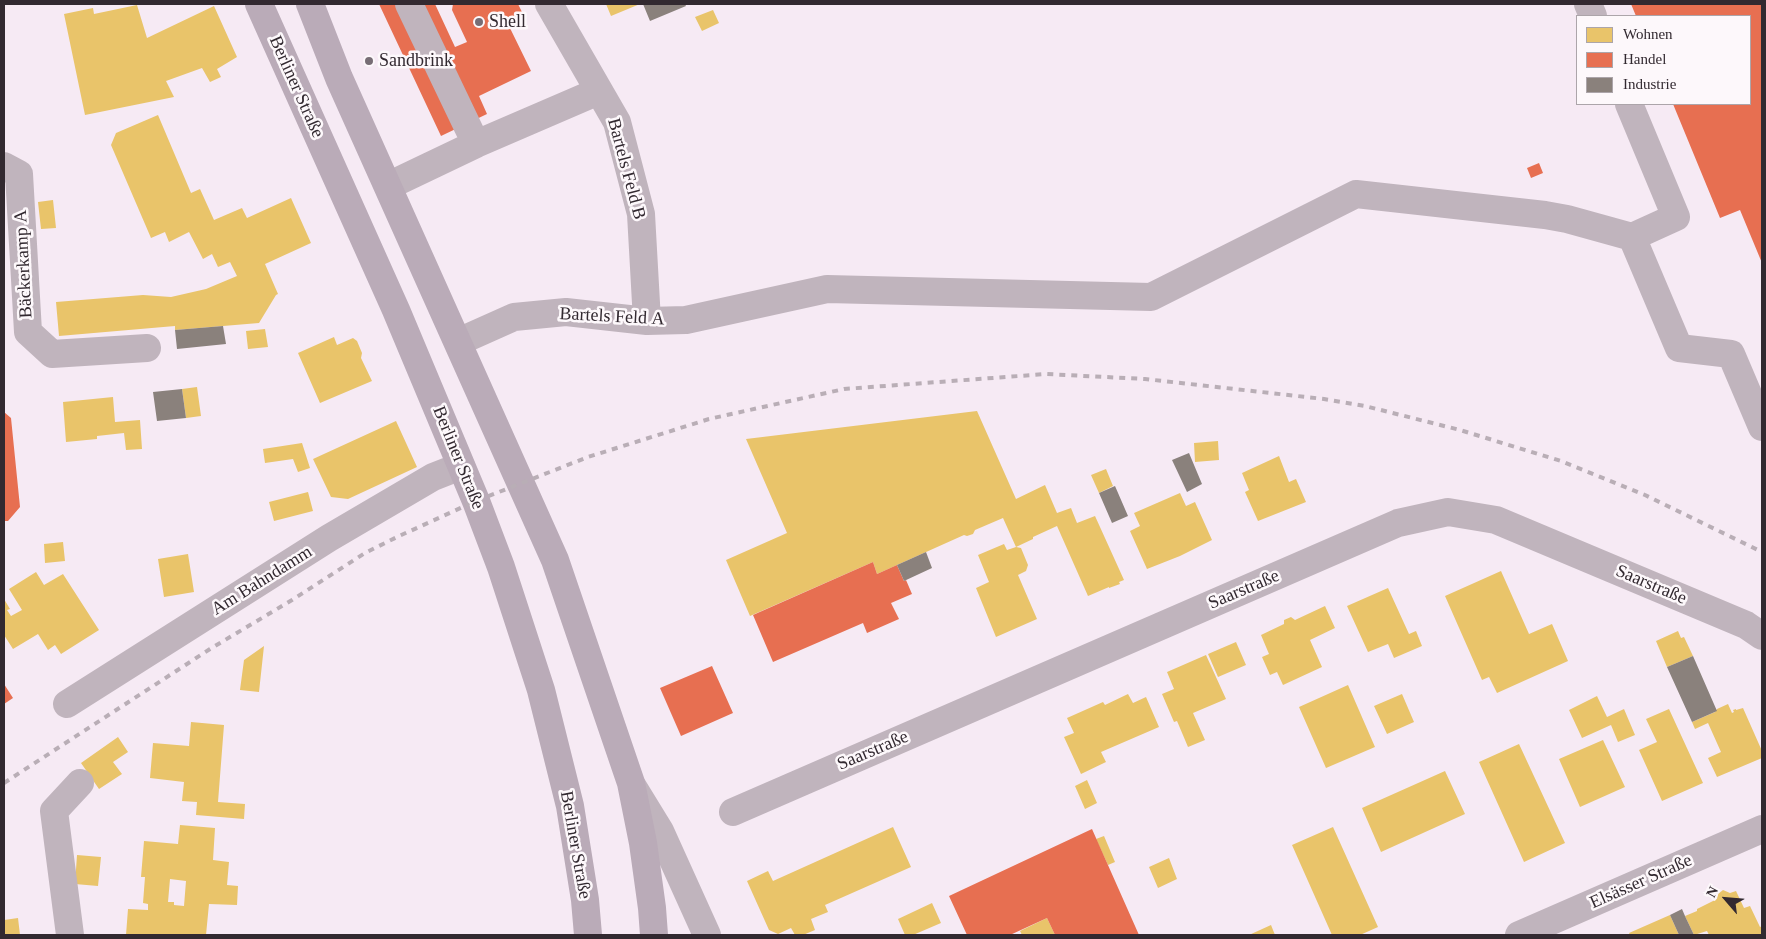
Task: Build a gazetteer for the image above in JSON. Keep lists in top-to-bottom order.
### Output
{
  "streets": {
    "main road": ["Berliner Straße"],
    "street": [
      "Bartels Feld B",
      "Bäckerkamp A",
      "Bartels Feld A",
      "Am Bahndamm",
      "Saarstraße",
      "Elsässer Straße"
    ]
  },
  "crossings": [
    ["Berliner Straße", "Am Bahndamm"],
    ["Bartels Feld B", "Bartels Feld A"]
  ],
  "places": ["Shell", "Sandbrink"],
  "legend": ["Wohnen", "Handel", "Industrie"],
  "north": "top left"
}
